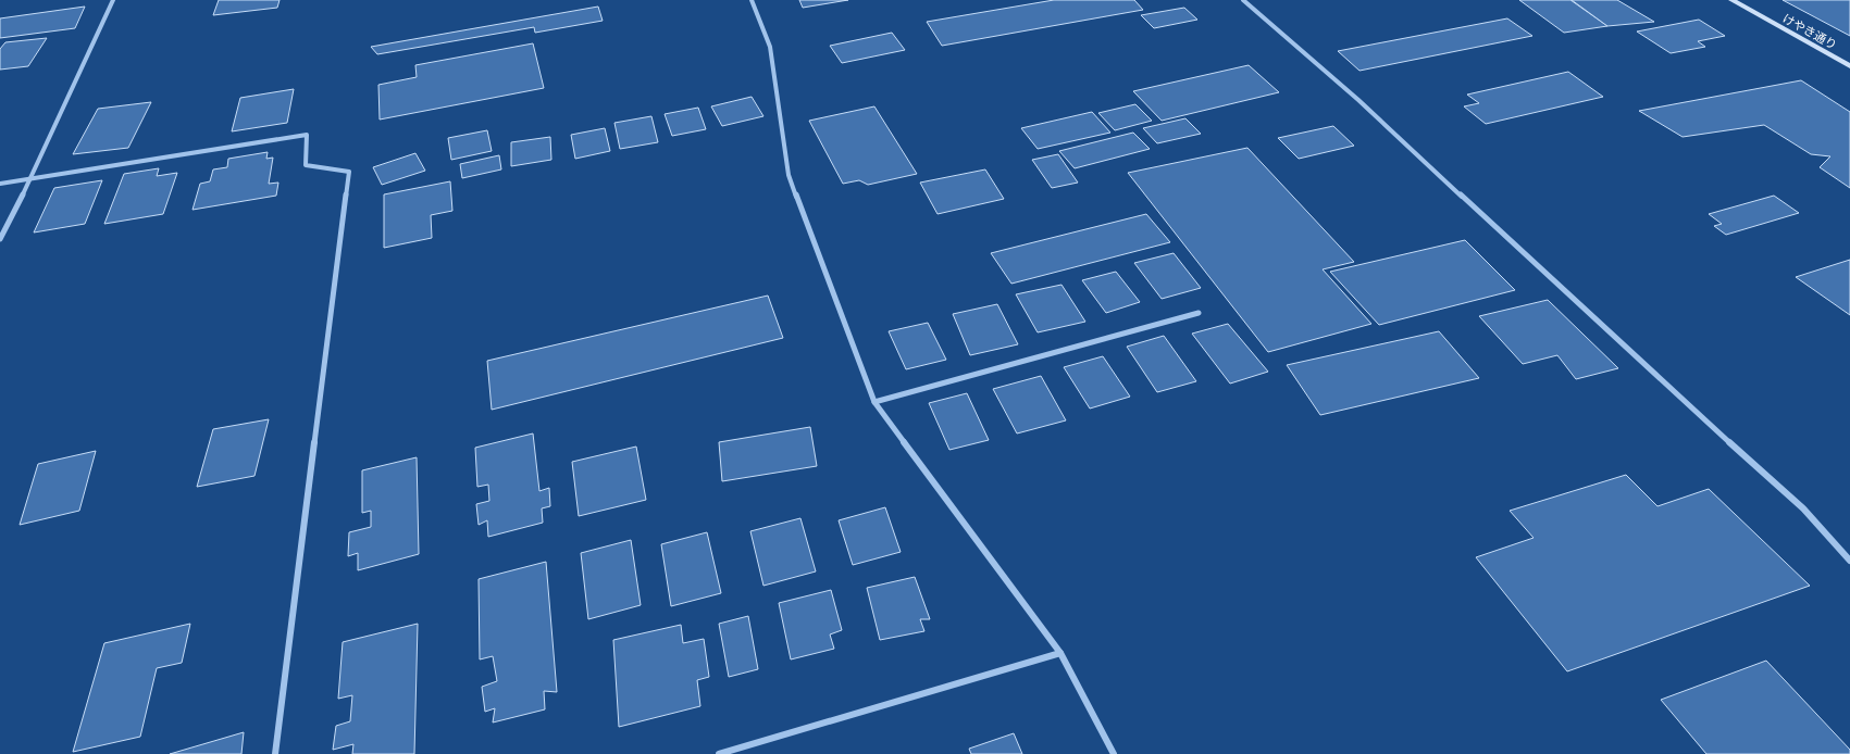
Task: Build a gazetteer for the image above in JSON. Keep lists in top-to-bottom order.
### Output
{
  "streets": {
    "street": ["けやき通り"]
  }
}
